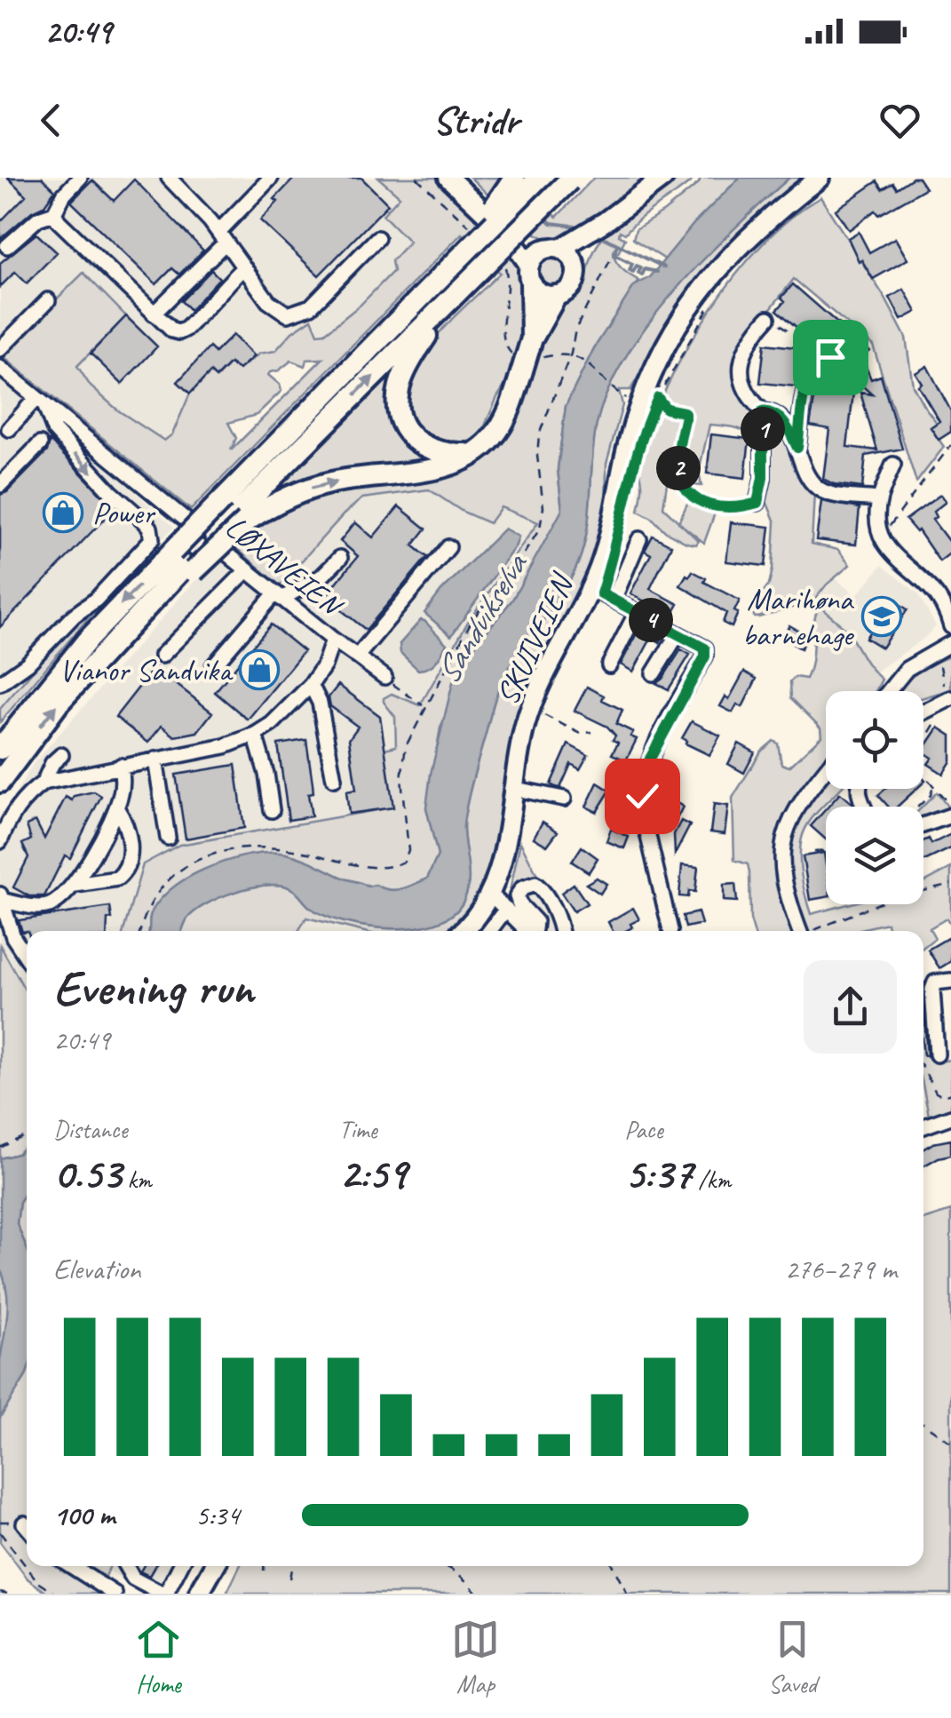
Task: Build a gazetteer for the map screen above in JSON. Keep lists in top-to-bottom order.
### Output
{
  "streets": {
    "main road": ["SKUIVEIEN"],
    "street": ["LØXAVEIEN"]
  },
  "water": ["Sandvikselva"],
  "places": {
    "shop": ["Power", "Vianor Sandvika"],
    "school or university": ["Marihøna barnehage"]
  },
  "page": {
    "status": "20:49",
    "header": "Stridr",
    "pins": ["1", "2", "4"],
    "heading": ["Evening run", "20:49"],
    "stats": [
      ["Distance", "0.53 km"],
      ["Time", "2:59"],
      ["Pace", "5:37 /km"]
    ],
    "chart": ["Elevation", "276–279 m"],
    "list": [
      {
        "name": "100 m",
        "note": "5:34"
      }
    ],
    "tabs": ["Home", "Map", "Saved"]
  }
}
